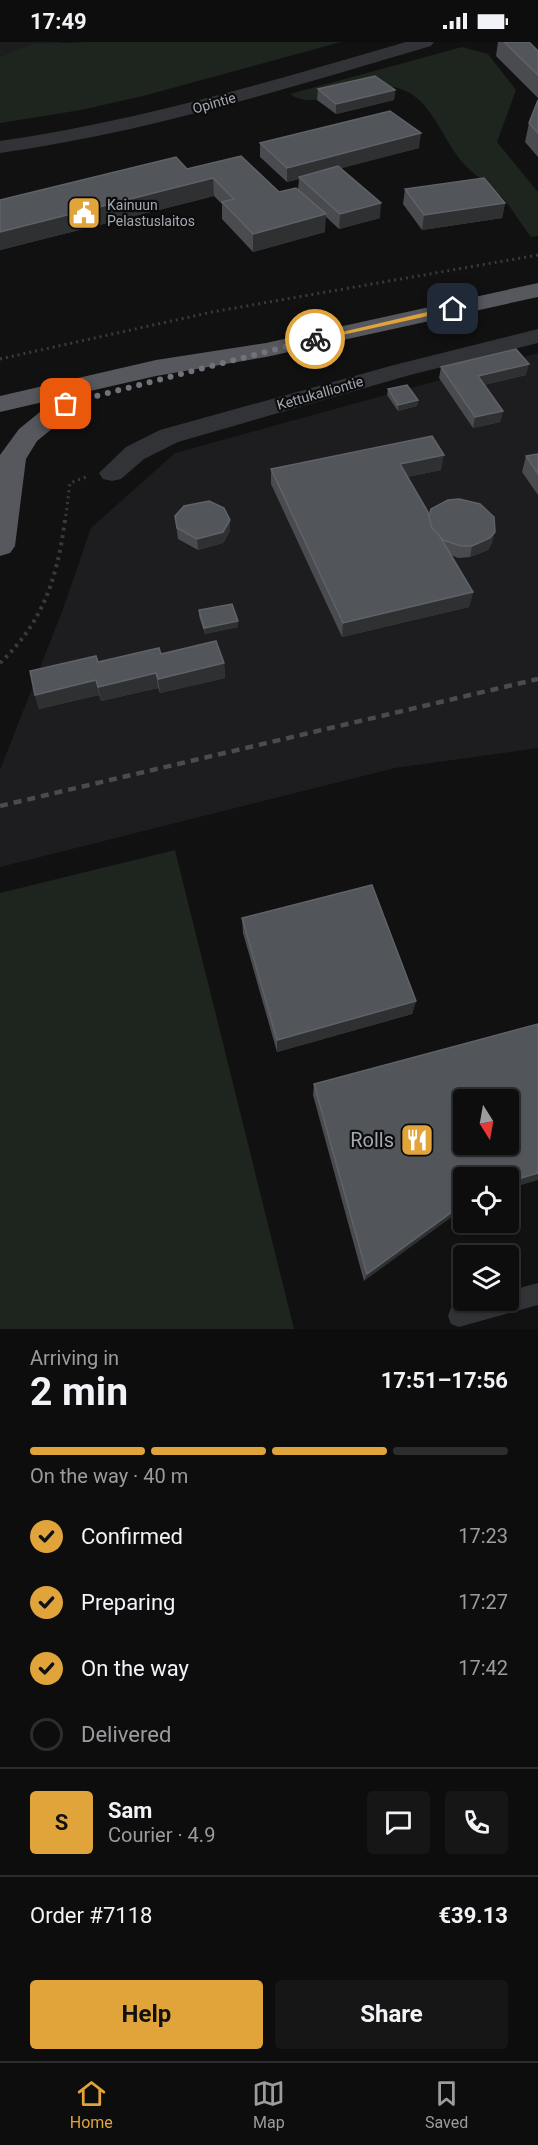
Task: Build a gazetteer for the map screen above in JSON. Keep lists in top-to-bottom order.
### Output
{
  "streets": {
    "street": ["Opintie", "Kettukalliontie"]
  },
  "places": {
    "public building": ["Kainuun Pelastuslaitos"],
    "restaurant": ["Rolls"]
  },
  "north": "bottom",
  "page": {
    "status": "17:49",
    "heading": ["2 min", "Arriving in", "17:51–17:56"],
    "panel": [
      "Sam",
      "Courier · 4.9",
      "Order #7118",
      "€39.13"
    ],
    "bar": "On the way · 40 m",
    "list": [
      ["Confirmed", "17:23"],
      ["Preparing", "17:27"],
      ["On the way", "17:42"],
      "Delivered"
    ],
    "round": "S",
    "buttons": ["Help", "Share"],
    "tabs": ["Home", "Map", "Saved"]
  }
}
